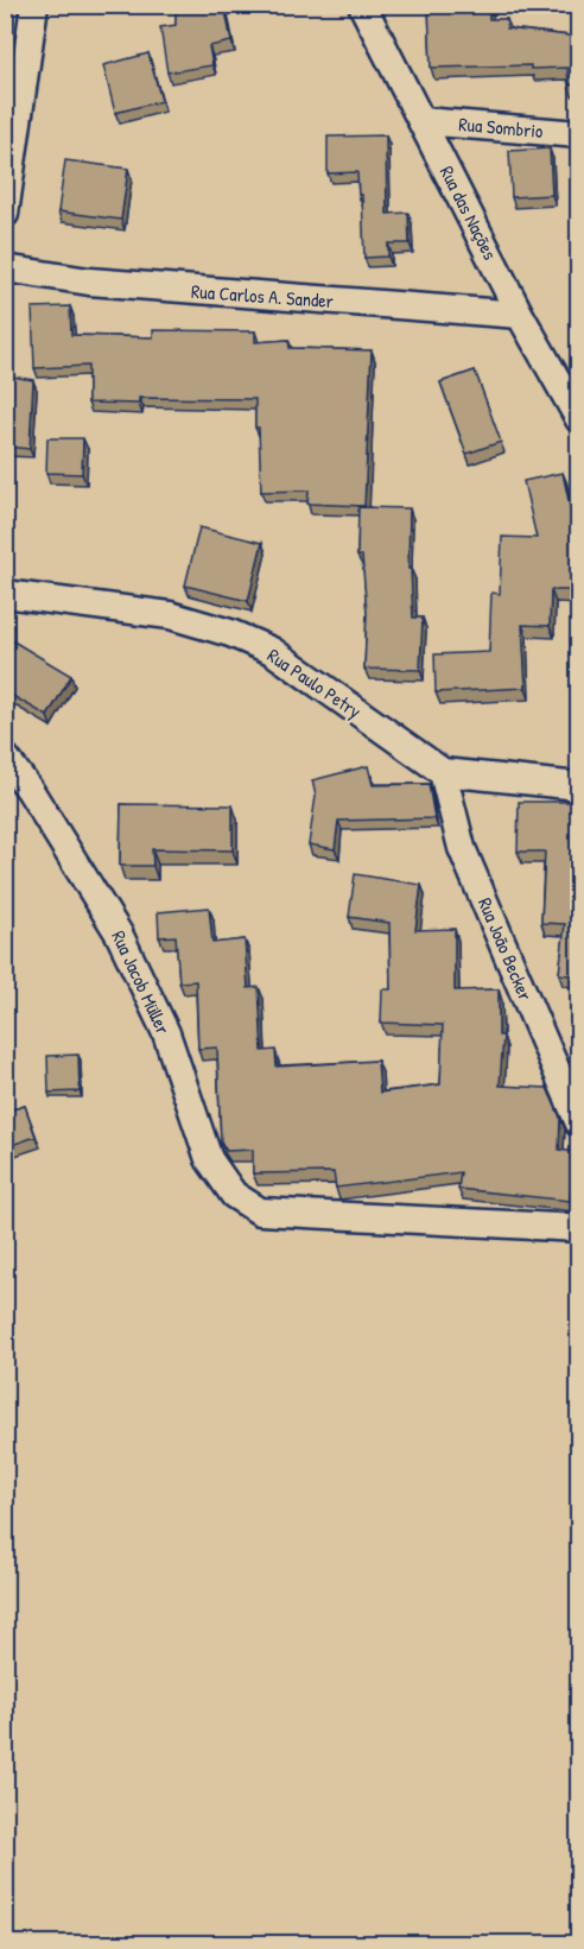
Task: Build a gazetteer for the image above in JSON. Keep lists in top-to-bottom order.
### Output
{
  "streets": {
    "street": [
      "Rua Sombrio",
      "Rua das Nações",
      "Rua Carlos A. Sander",
      "Rua Paulo Petry",
      "Rua João Becker",
      "Rua Jacob Müller"
    ]
  },
  "crossings": [
    ["Rua Sombrio", "Rua das Nações"],
    ["Rua das Nações", "Rua Carlos A. Sander"],
    ["Rua Paulo Petry", "Rua João Becker"]
  ]
}
